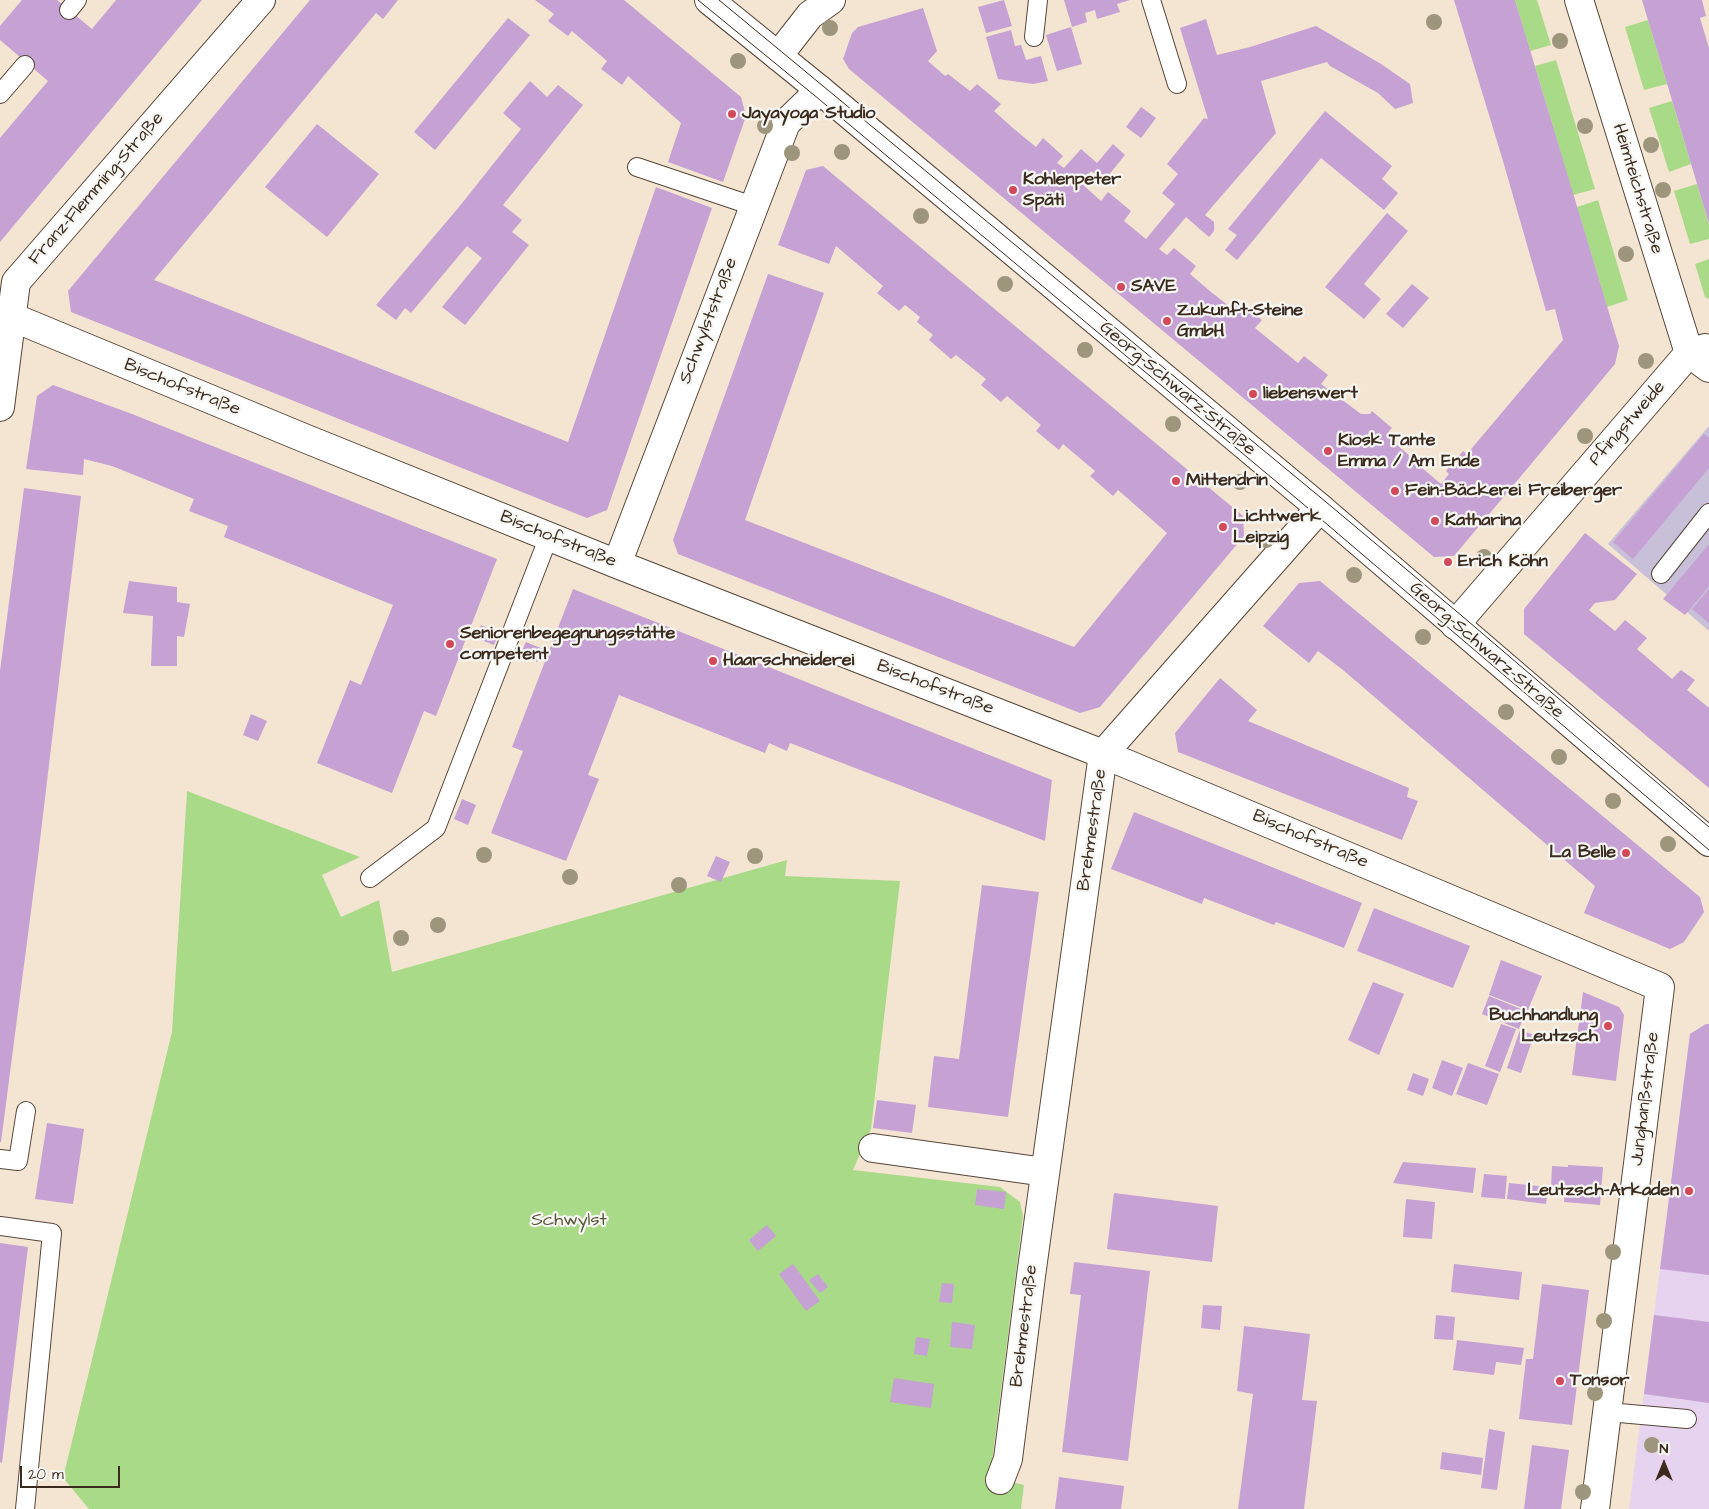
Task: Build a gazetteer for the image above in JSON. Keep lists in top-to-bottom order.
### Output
{
  "streets": {
    "street": [
      "Franz-Flemming-Straße",
      "Heimteichstraße",
      "Schwylststraße",
      "Bischofstraße",
      "Georg-Schwarz-Straße",
      "Pfingstweide",
      "Brehmestraße",
      "Junghanßstraße"
    ]
  },
  "crossings": [
    ["Franz-Flemming-Straße", "Bischofstraße"],
    ["Heimteichstraße", "Pfingstweide"],
    ["Schwylststraße", "Bischofstraße"],
    ["Schwylststraße", "Georg-Schwarz-Straße"],
    ["Bischofstraße", "Brehmestraße"],
    ["Bischofstraße", "Junghanßstraße"],
    ["Georg-Schwarz-Straße", "Pfingstweide"],
    ["Georg-Schwarz-Straße", "Brehmestraße"]
  ],
  "parks": ["Schwylst"],
  "places": [
    "Jayayoga Studio",
    "Kohlenpeter Späti",
    "SAVE",
    "Zukunft-Steine GmbH",
    "liebenswert",
    "Kiosk Tante Emma / Am Ende",
    "Mittendrin",
    "Fein-Bäckerei Freiberger",
    "Katharina",
    "Lichtwerk Leipzig",
    "Erich Köhn",
    "Seniorenbegegnungsstätte competent",
    "Haarschneiderei",
    "La Belle",
    "Buchhandlung Leutzsch",
    "Leutzsch-Arkaden",
    "Tonsor"
  ],
  "scale_bar": "20 m",
  "north": "top"
}
